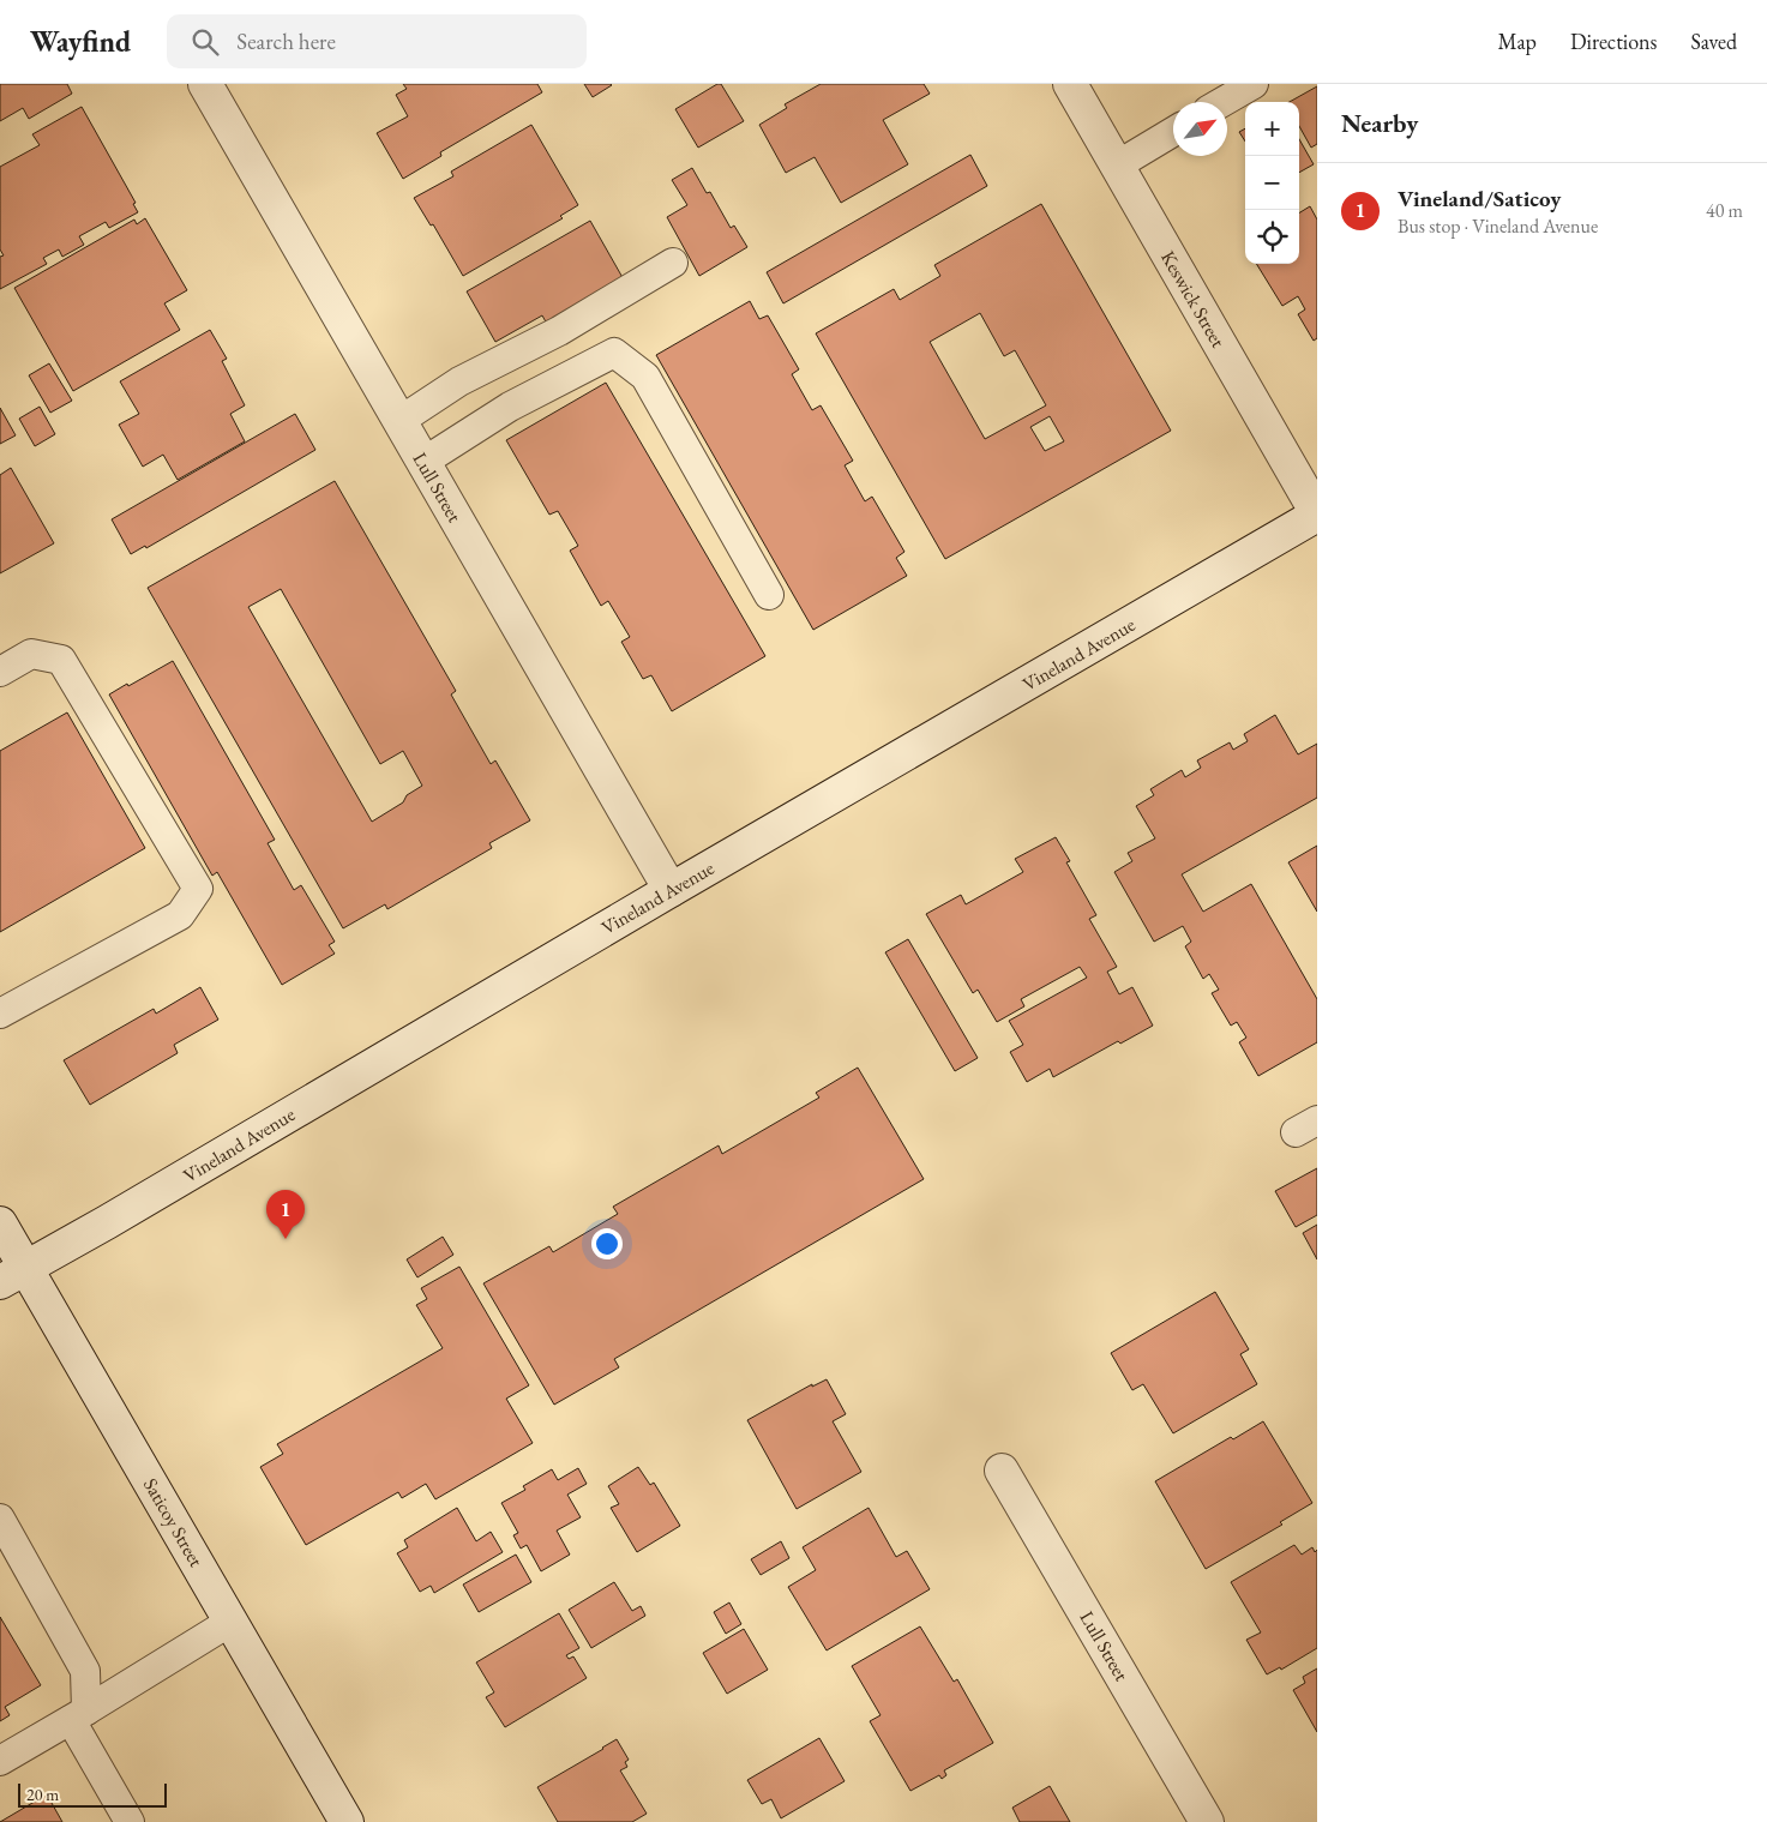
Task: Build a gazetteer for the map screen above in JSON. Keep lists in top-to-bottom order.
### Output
{
  "streets": {
    "main road": [
      "Keswick Street",
      "Lull Street",
      "Vineland Avenue",
      "Saticoy Street"
    ]
  },
  "crossings": [
    ["Keswick Street", "Vineland Avenue"],
    ["Lull Street", "Vineland Avenue"],
    ["Vineland Avenue", "Saticoy Street"]
  ],
  "scale_bar": "20 m",
  "north": "top right",
  "page": {
    "header": "Wayfind",
    "search": "Search here",
    "nav": ["Map", "Directions", "Saved"],
    "heading": "Nearby",
    "map_buttons": ["+", "−"],
    "list": [
      {
        "mark": "1",
        "name": "Vineland/Saticoy",
        "note": "Bus stop · Vineland Avenue",
        "value": "40 m"
      }
    ],
    "pins": "1",
    "scale": "20 m"
  }
}
